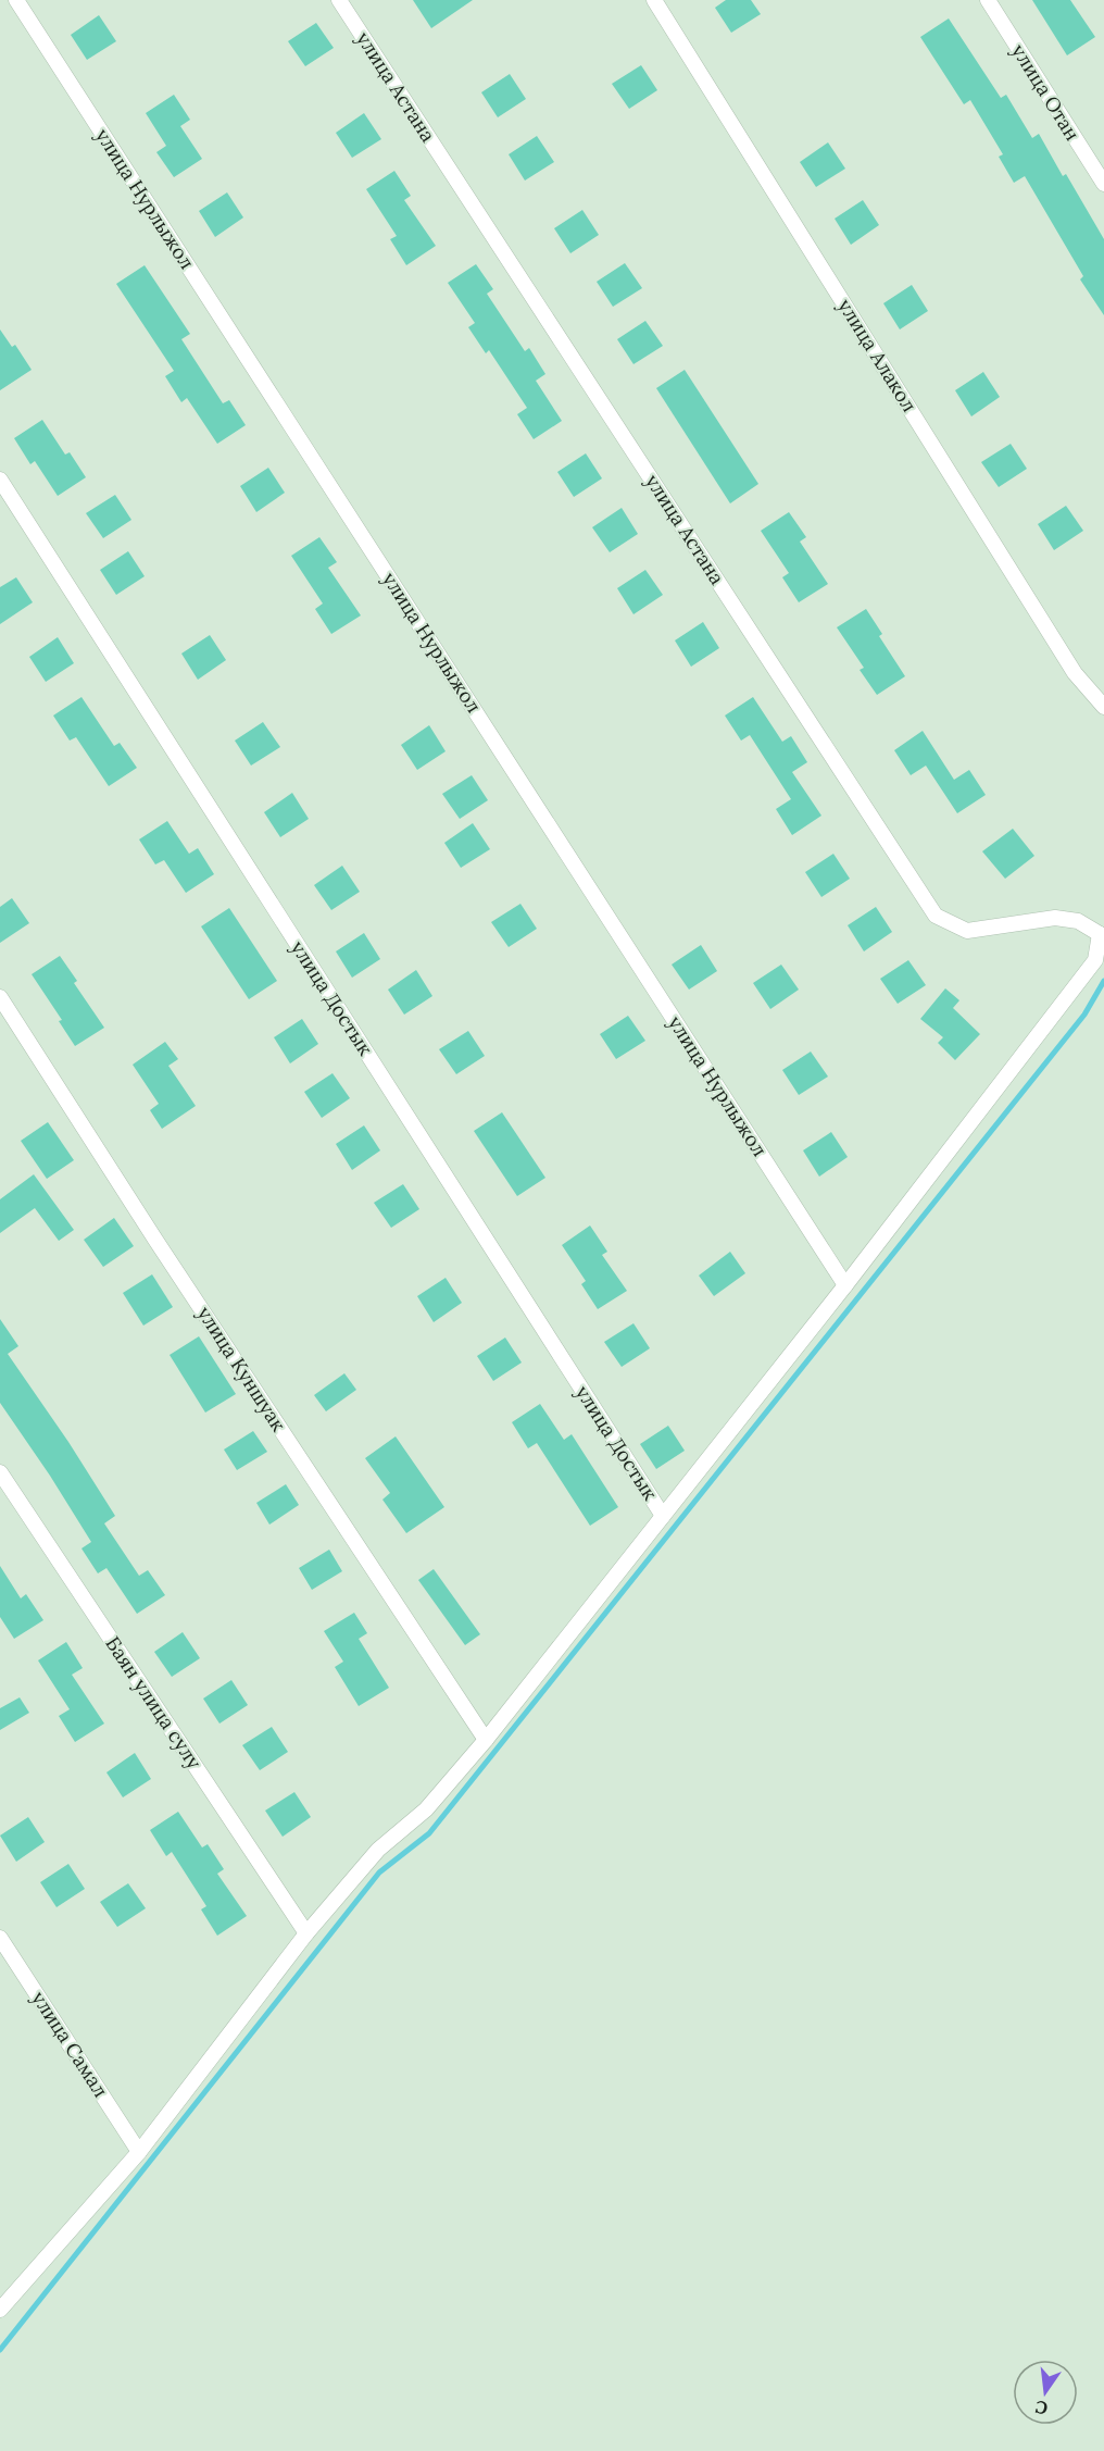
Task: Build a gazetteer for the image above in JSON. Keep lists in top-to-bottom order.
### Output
{
  "streets": {
    "street": [
      "улица Астана",
      "улица Отан",
      "улица Нурлыжол",
      "улица Алакол",
      "улица Достык",
      "улица Куншуак",
      "Баян улица сулу",
      "улица Самал"
    ]
  },
  "north": "bottom"
}
